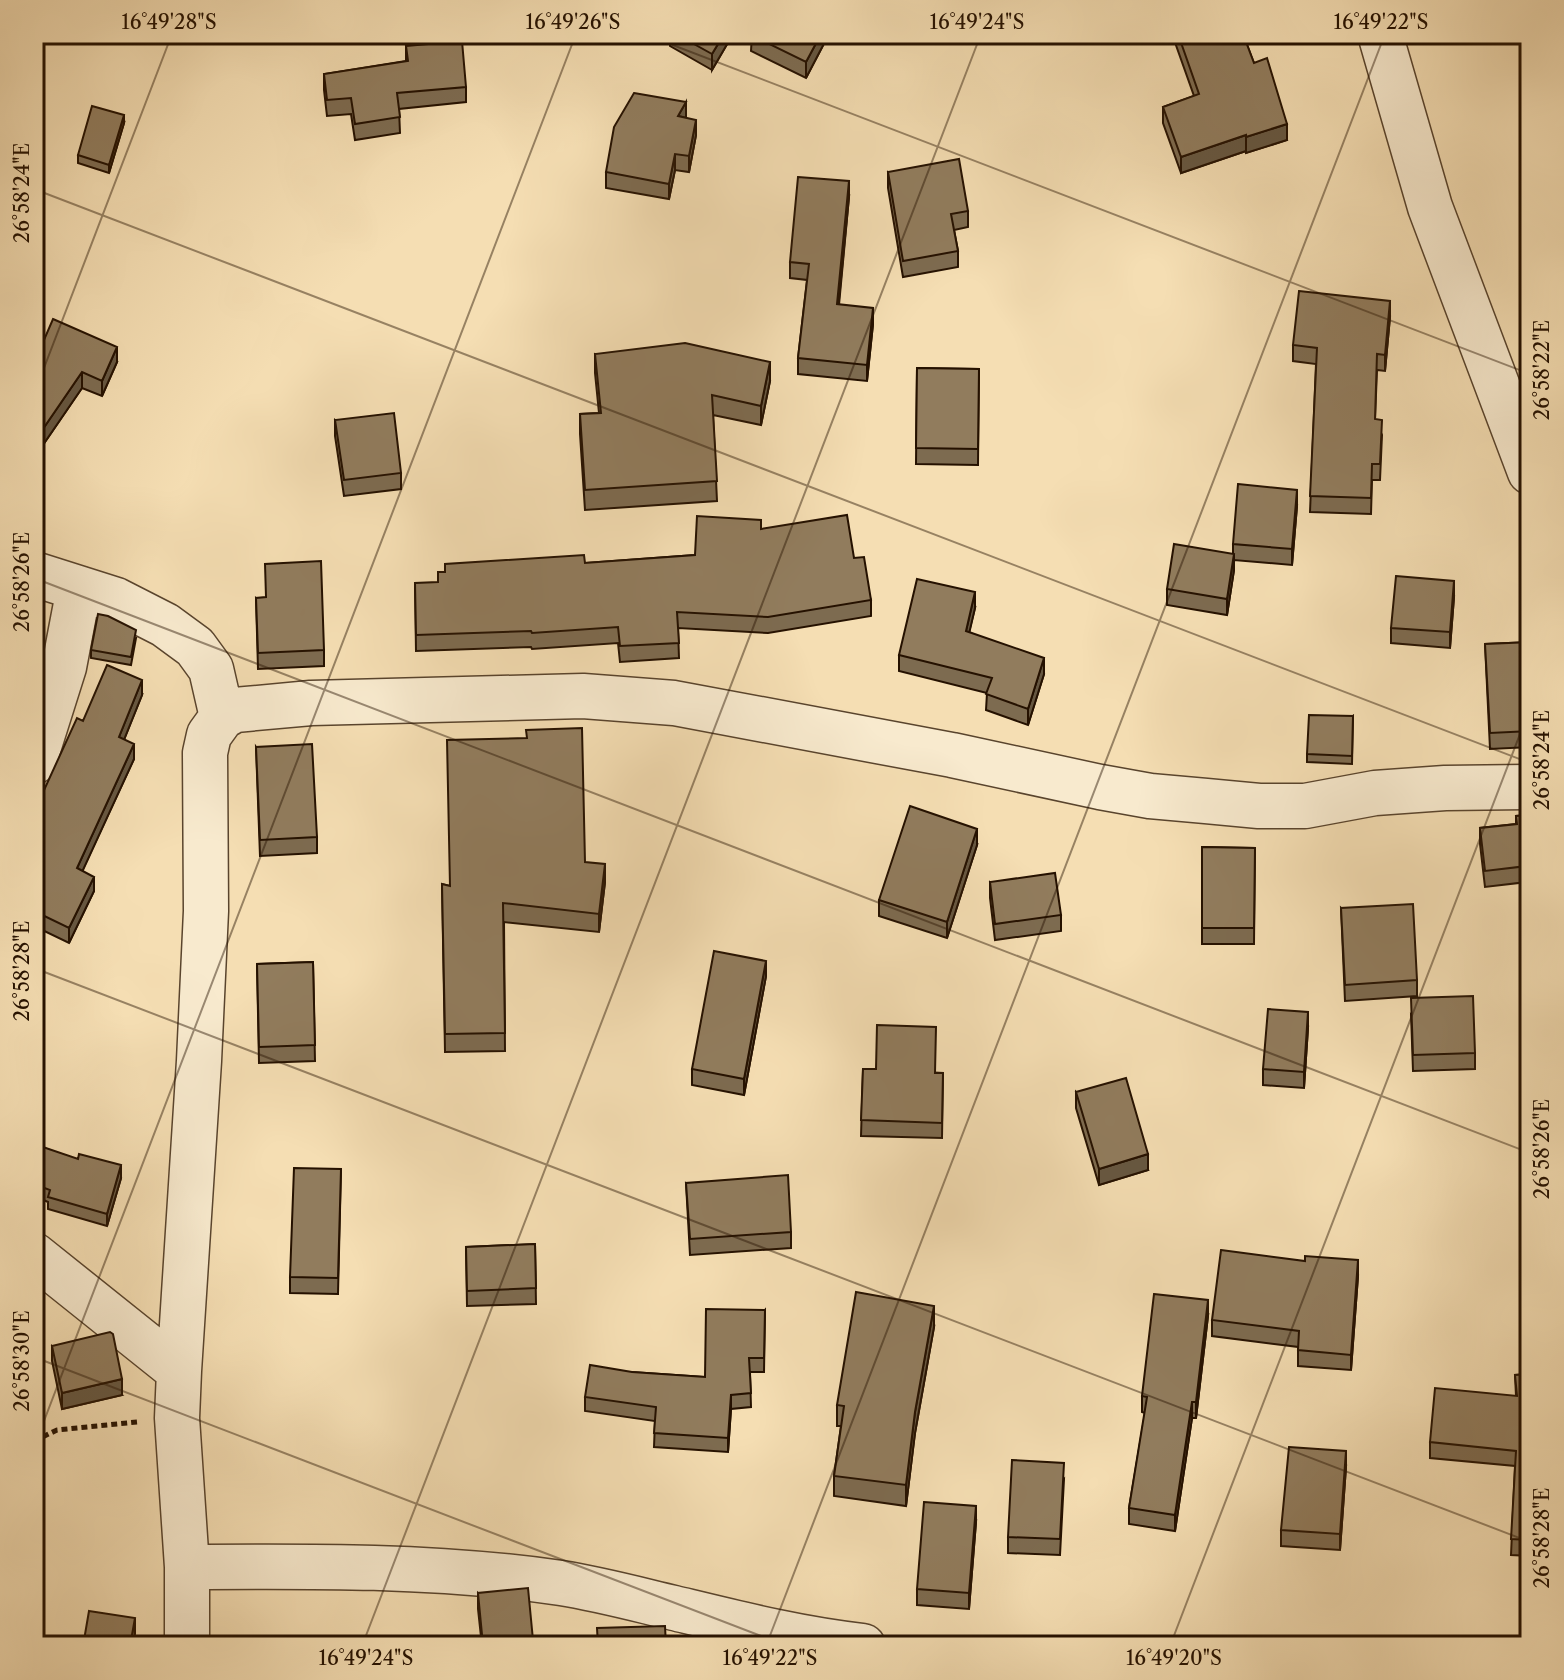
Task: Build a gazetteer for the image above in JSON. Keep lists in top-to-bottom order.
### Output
{
  "coordinates": [
    "16°49'28\"S",
    "16°49'26\"S",
    "16°49'24\"S",
    "16°49'22\"S",
    "26°58'24\"E",
    "26°58'22\"E",
    "26°58'26\"E",
    "26°58'28\"E",
    "26°58'30\"E",
    "16°49'20\"S"
  ]
}
